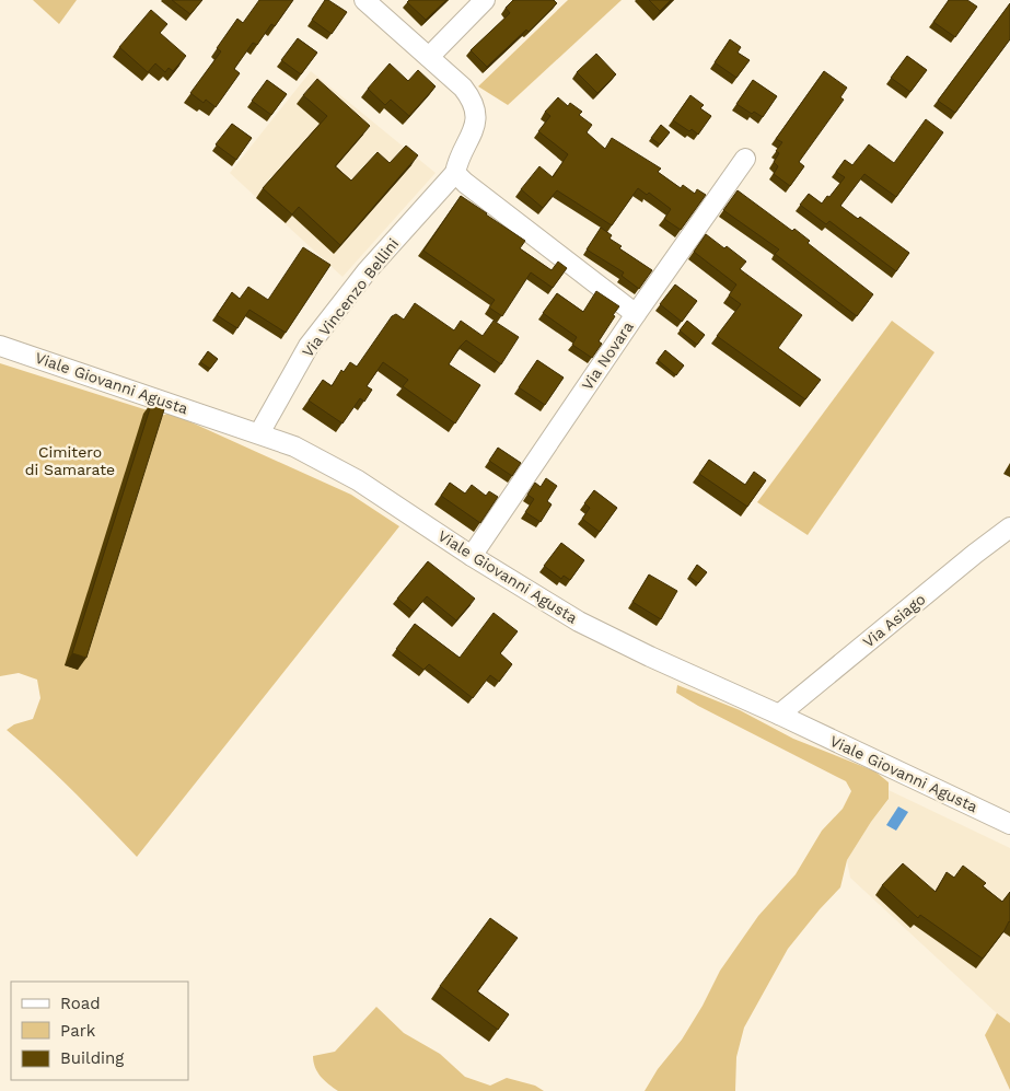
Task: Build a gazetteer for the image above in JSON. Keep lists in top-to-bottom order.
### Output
{
  "streets": {
    "street": [
      "Via Vincenzo Bellini",
      "Via Novara",
      "Viale Giovanni Agusta",
      "Via Asiago"
    ]
  },
  "crossings": [
    ["Via Vincenzo Bellini", "Viale Giovanni Agusta"],
    ["Via Novara", "Viale Giovanni Agusta"],
    ["Viale Giovanni Agusta", "Via Asiago"]
  ],
  "parks": ["Cimitero di Samarate"],
  "legend": ["Road", "Park", "Building"]
}
